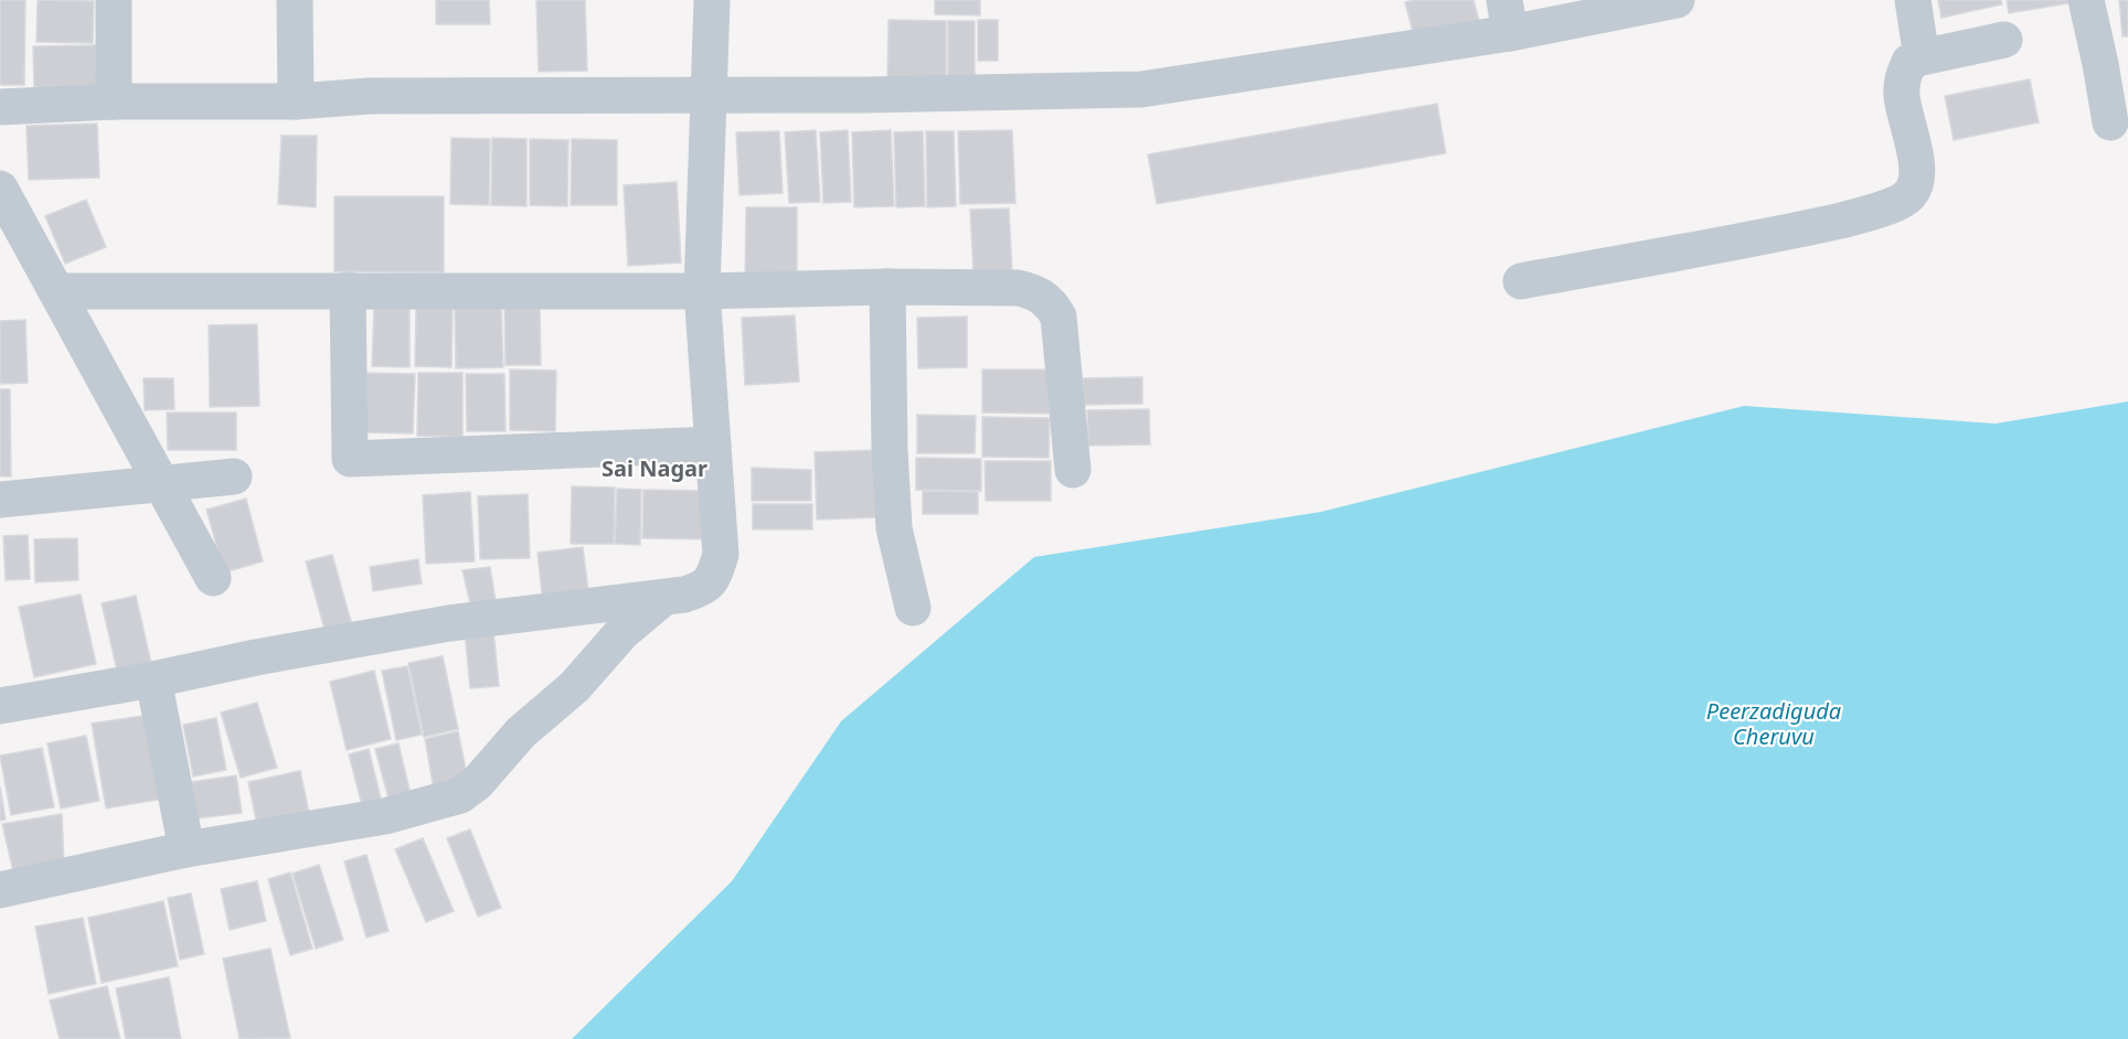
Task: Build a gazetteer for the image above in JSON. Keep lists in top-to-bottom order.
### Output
{
  "districts": ["Sai Nagar"],
  "water": ["Peerzadiguda Cheruvu"]
}
